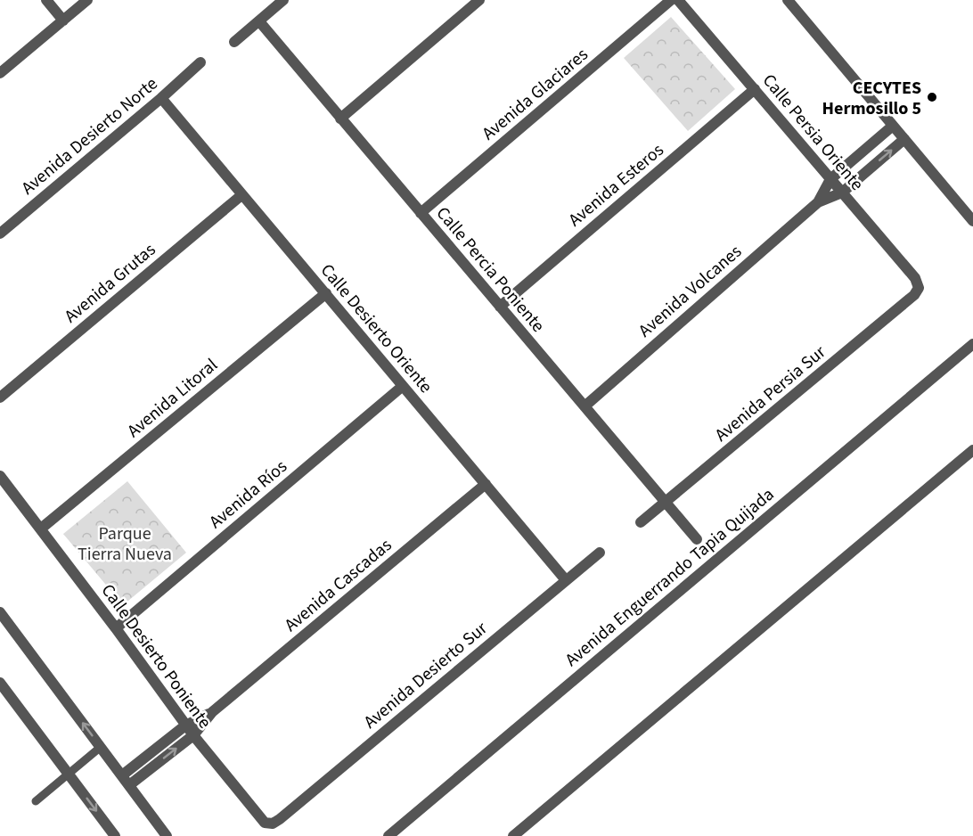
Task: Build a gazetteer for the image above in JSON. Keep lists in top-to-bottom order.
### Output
{
  "streets": {
    "street": [
      "Avenida Glaciares",
      "Calle Persia Oriente",
      "Avenida Desierto Norte",
      "Avenida Esteros",
      "Calle Percia Poniente",
      "Avenida Grutas",
      "Avenida Volcanes",
      "Calle Desierto Oriente",
      "Avenida Persia Sur",
      "Avenida Litoral",
      "Avenida Ríos",
      "Avenida Enguerrando Tapia Quijada",
      "Avenida Cascadas",
      "Calle Desierto Poniente",
      "Avenida Desierto Sur"
    ]
  },
  "crossings": [
    ["Avenida Glaciares", "Calle Percia Poniente"],
    ["Calle Persia Oriente", "Avenida Esteros"],
    ["Calle Persia Oriente", "Avenida Volcanes"],
    ["Calle Persia Oriente", "Avenida Persia Sur"],
    ["Avenida Desierto Norte", "Calle Desierto Oriente"],
    ["Avenida Esteros", "Calle Percia Poniente"],
    ["Calle Percia Poniente", "Avenida Volcanes"],
    ["Calle Percia Poniente", "Avenida Persia Sur"],
    ["Avenida Grutas", "Calle Desierto Oriente"],
    ["Calle Desierto Oriente", "Avenida Litoral"],
    ["Calle Desierto Oriente", "Avenida Ríos"],
    ["Calle Desierto Oriente", "Avenida Cascadas"],
    ["Calle Desierto Oriente", "Avenida Desierto Sur"],
    ["Avenida Litoral", "Calle Desierto Poniente"],
    ["Avenida Ríos", "Calle Desierto Poniente"],
    ["Avenida Cascadas", "Calle Desierto Poniente"],
    ["Calle Desierto Poniente", "Avenida Desierto Sur"]
  ],
  "parks": ["Parque Tierra Nueva"],
  "places": ["CECYTES Hermosillo 5"]
}
